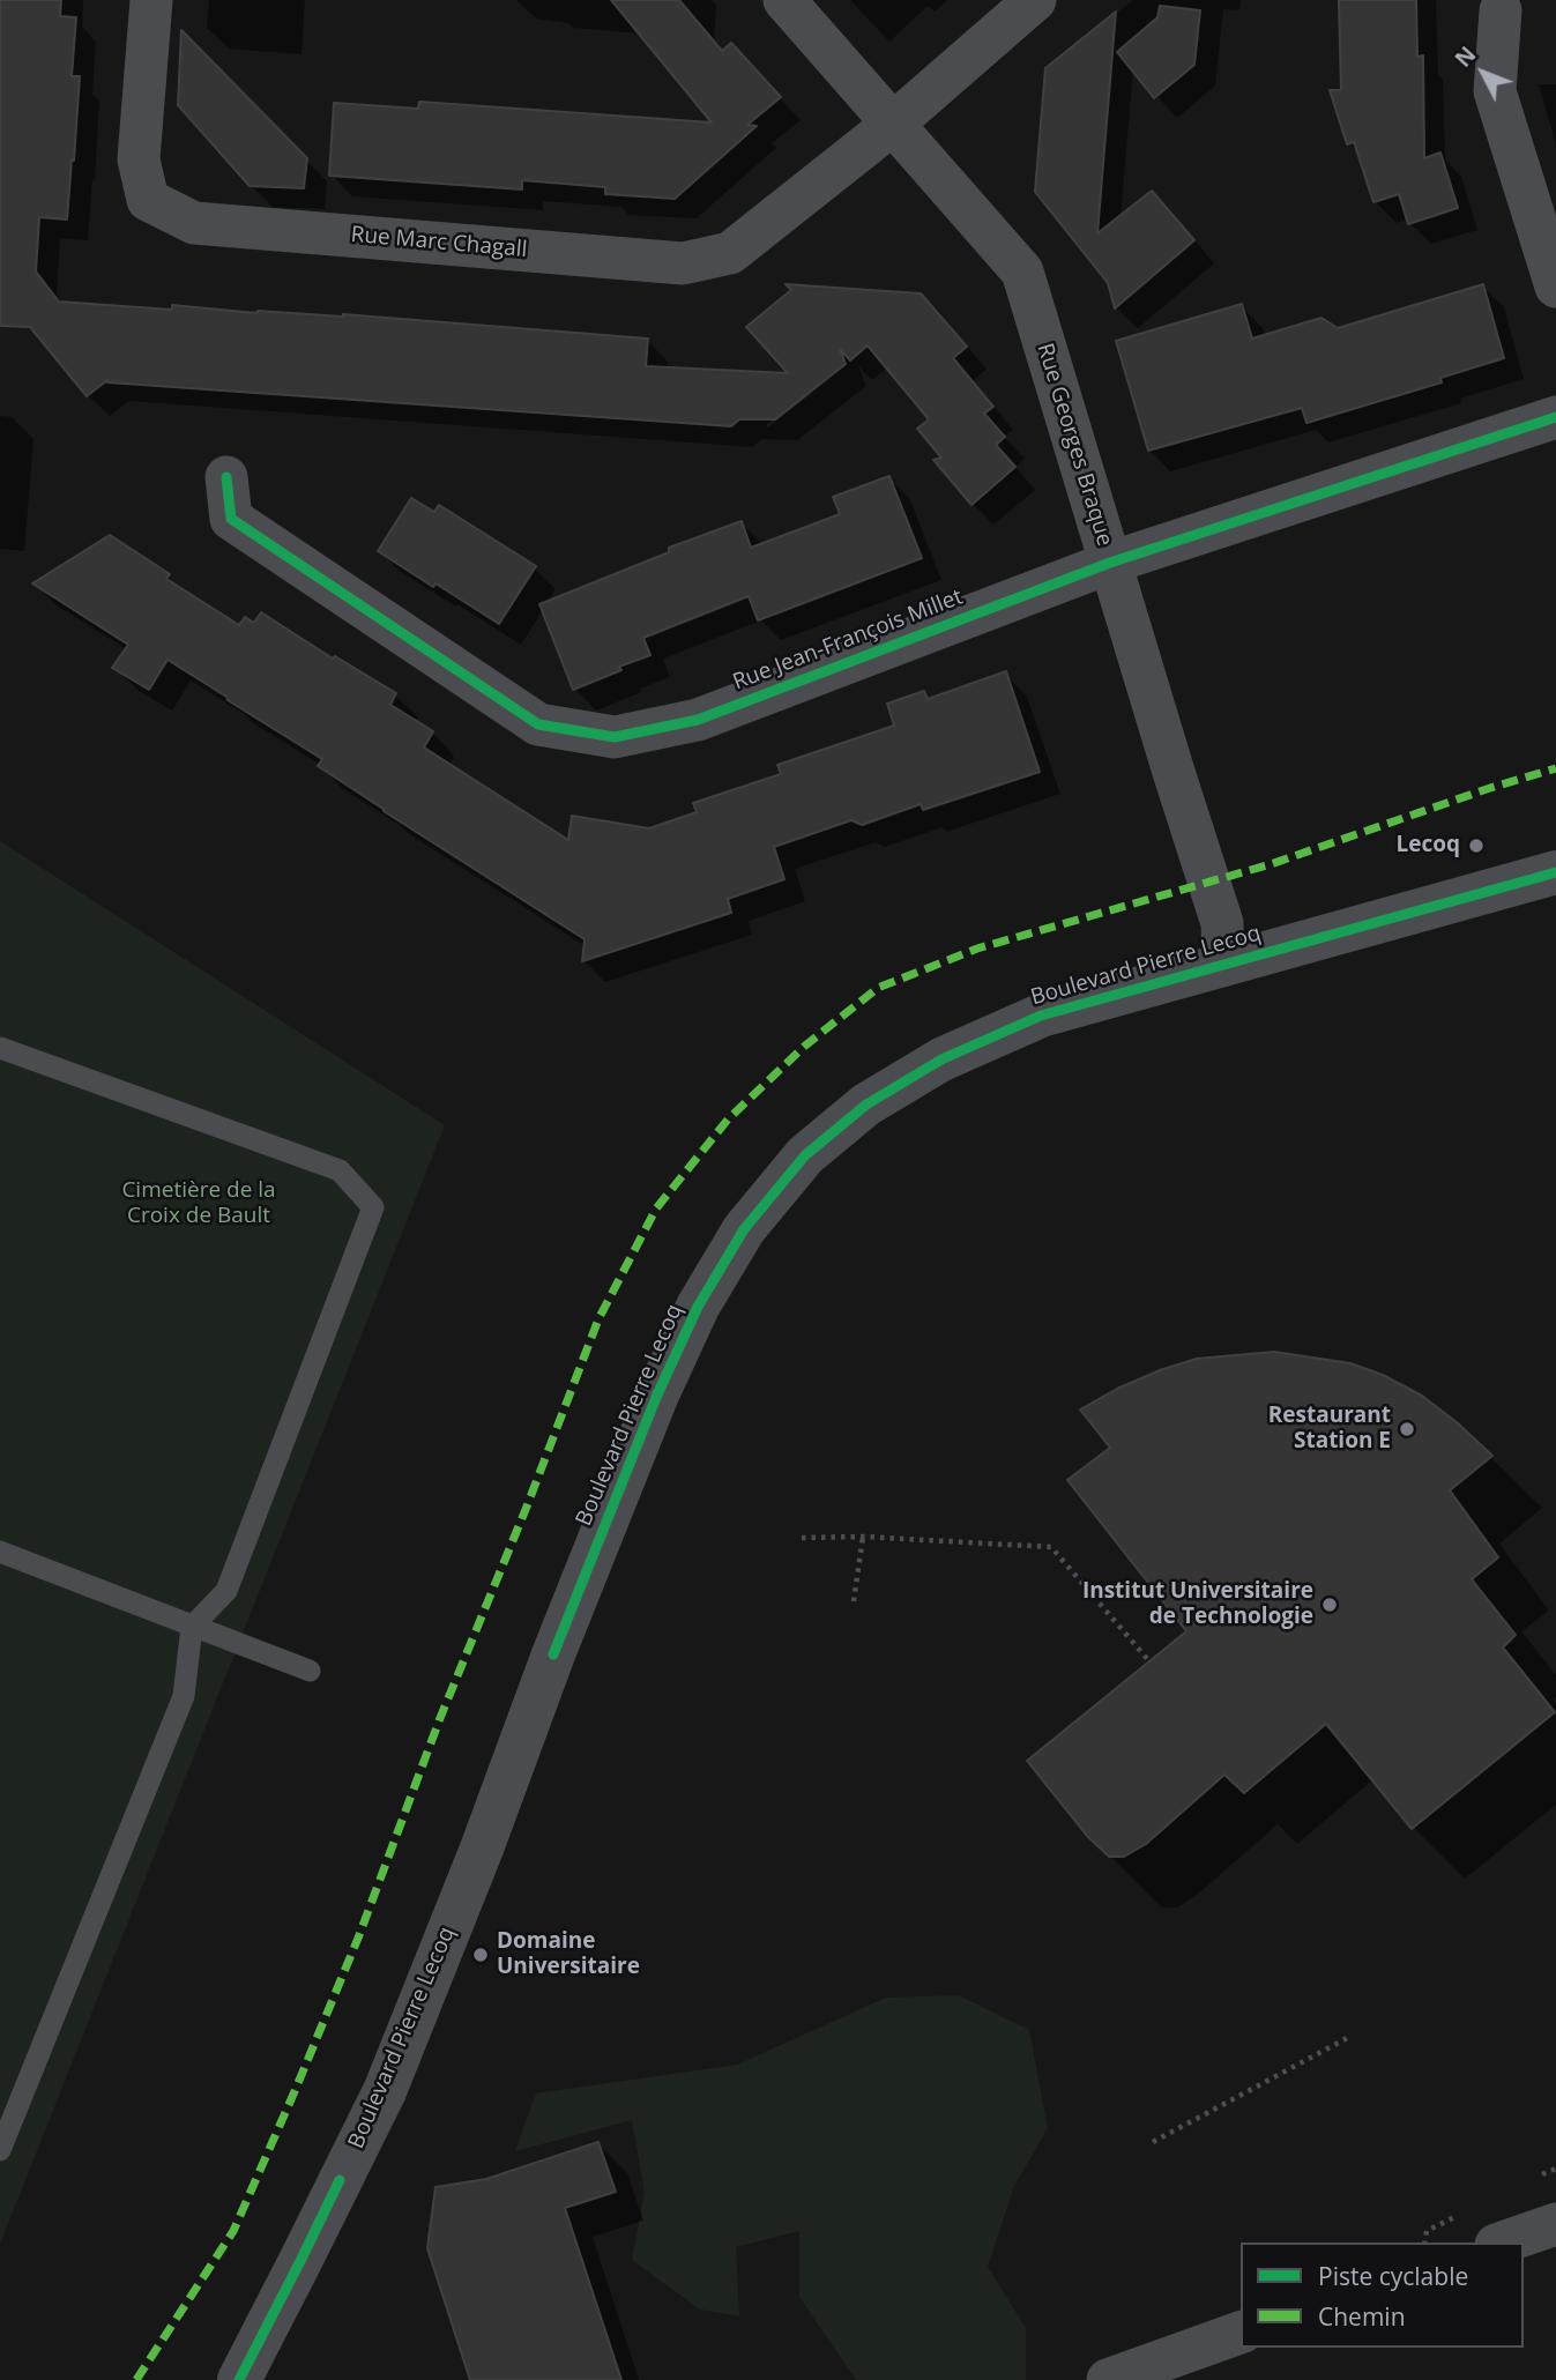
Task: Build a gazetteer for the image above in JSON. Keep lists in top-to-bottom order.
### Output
{
  "streets": {
    "street": [
      "Rue Marc Chagall",
      "Rue Georges Braque",
      "Rue Jean-François Millet",
      "Boulevard Pierre Lecoq"
    ]
  },
  "crossings": [
    ["Rue Marc Chagall", "Rue Georges Braque"],
    ["Rue Georges Braque", "Rue Jean-François Millet"],
    ["Rue Georges Braque", "Boulevard Pierre Lecoq"]
  ],
  "parks": ["Cimetière de la Croix de Bault"],
  "places": [
    "Lecoq",
    "Restaurant Station E",
    "Institut Universitaire de Technologie",
    "Domaine Universitaire"
  ],
  "legend": ["Piste cyclable", "Chemin"],
  "north": "top left"
}
